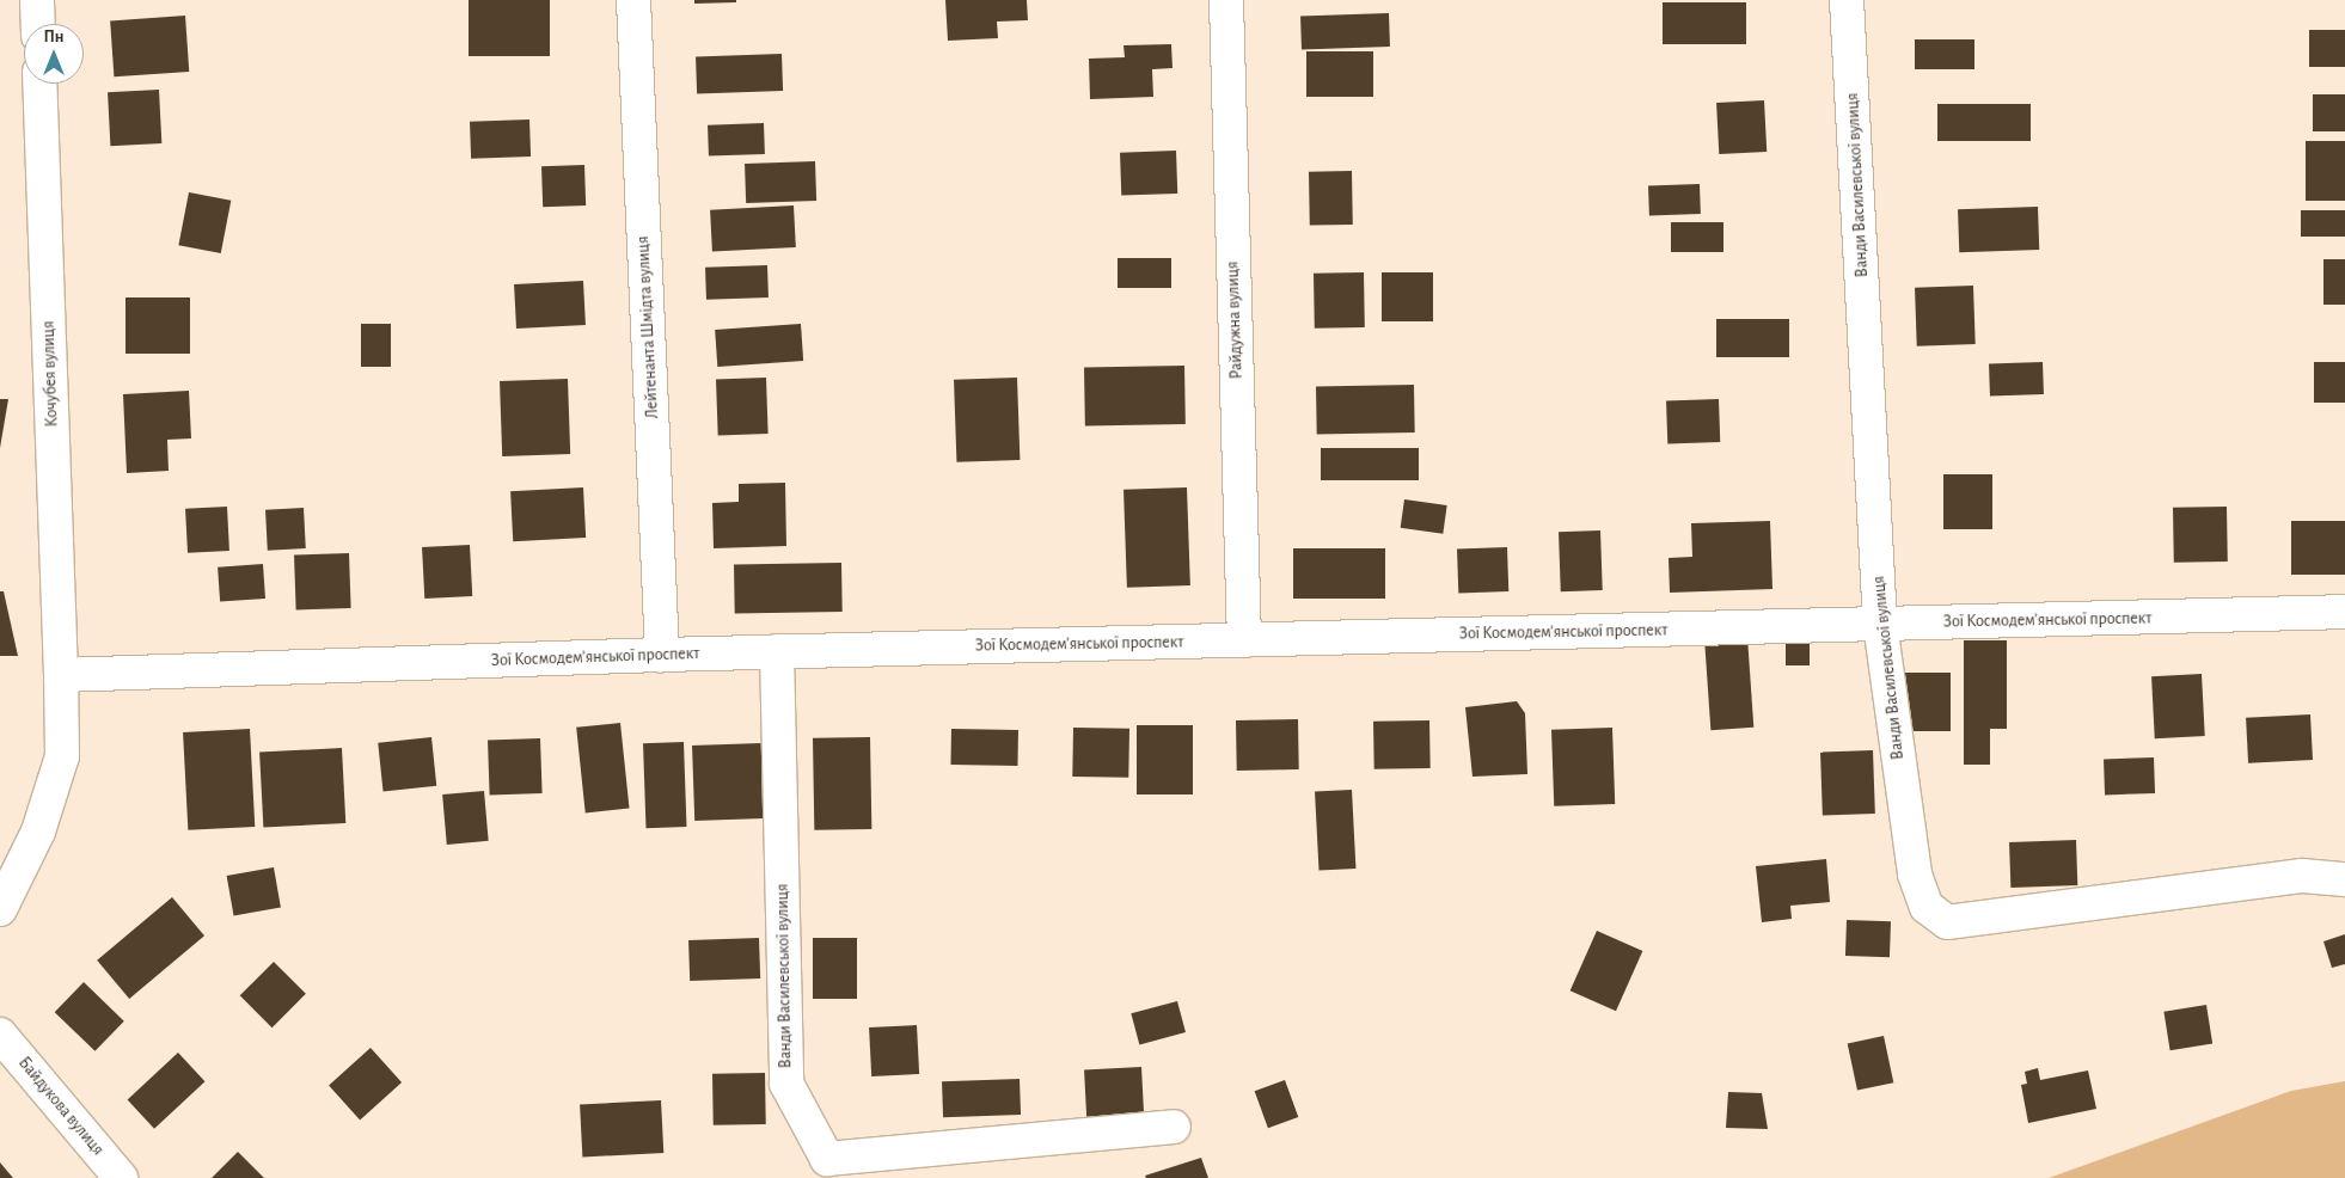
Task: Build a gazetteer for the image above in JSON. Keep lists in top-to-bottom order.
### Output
{
  "streets": {
    "street": [
      "Ванди Василевської вулиця",
      "Райдужна вулиця",
      "Лейтенанта Шмідта вулиця",
      "Кочубея вулиця",
      "Зої Космодем’янської проспект",
      "Байдукова вулиця"
    ]
  },
  "crossings": [
    ["Ванди Василевської вулиця", "Зої Космодем’янської проспект"],
    ["Райдужна вулиця", "Зої Космодем’янської проспект"],
    ["Лейтенанта Шмідта вулиця", "Зої Космодем’янської проспект"],
    ["Кочубея вулиця", "Зої Космодем’янської проспект"]
  ],
  "north": "top"
}
